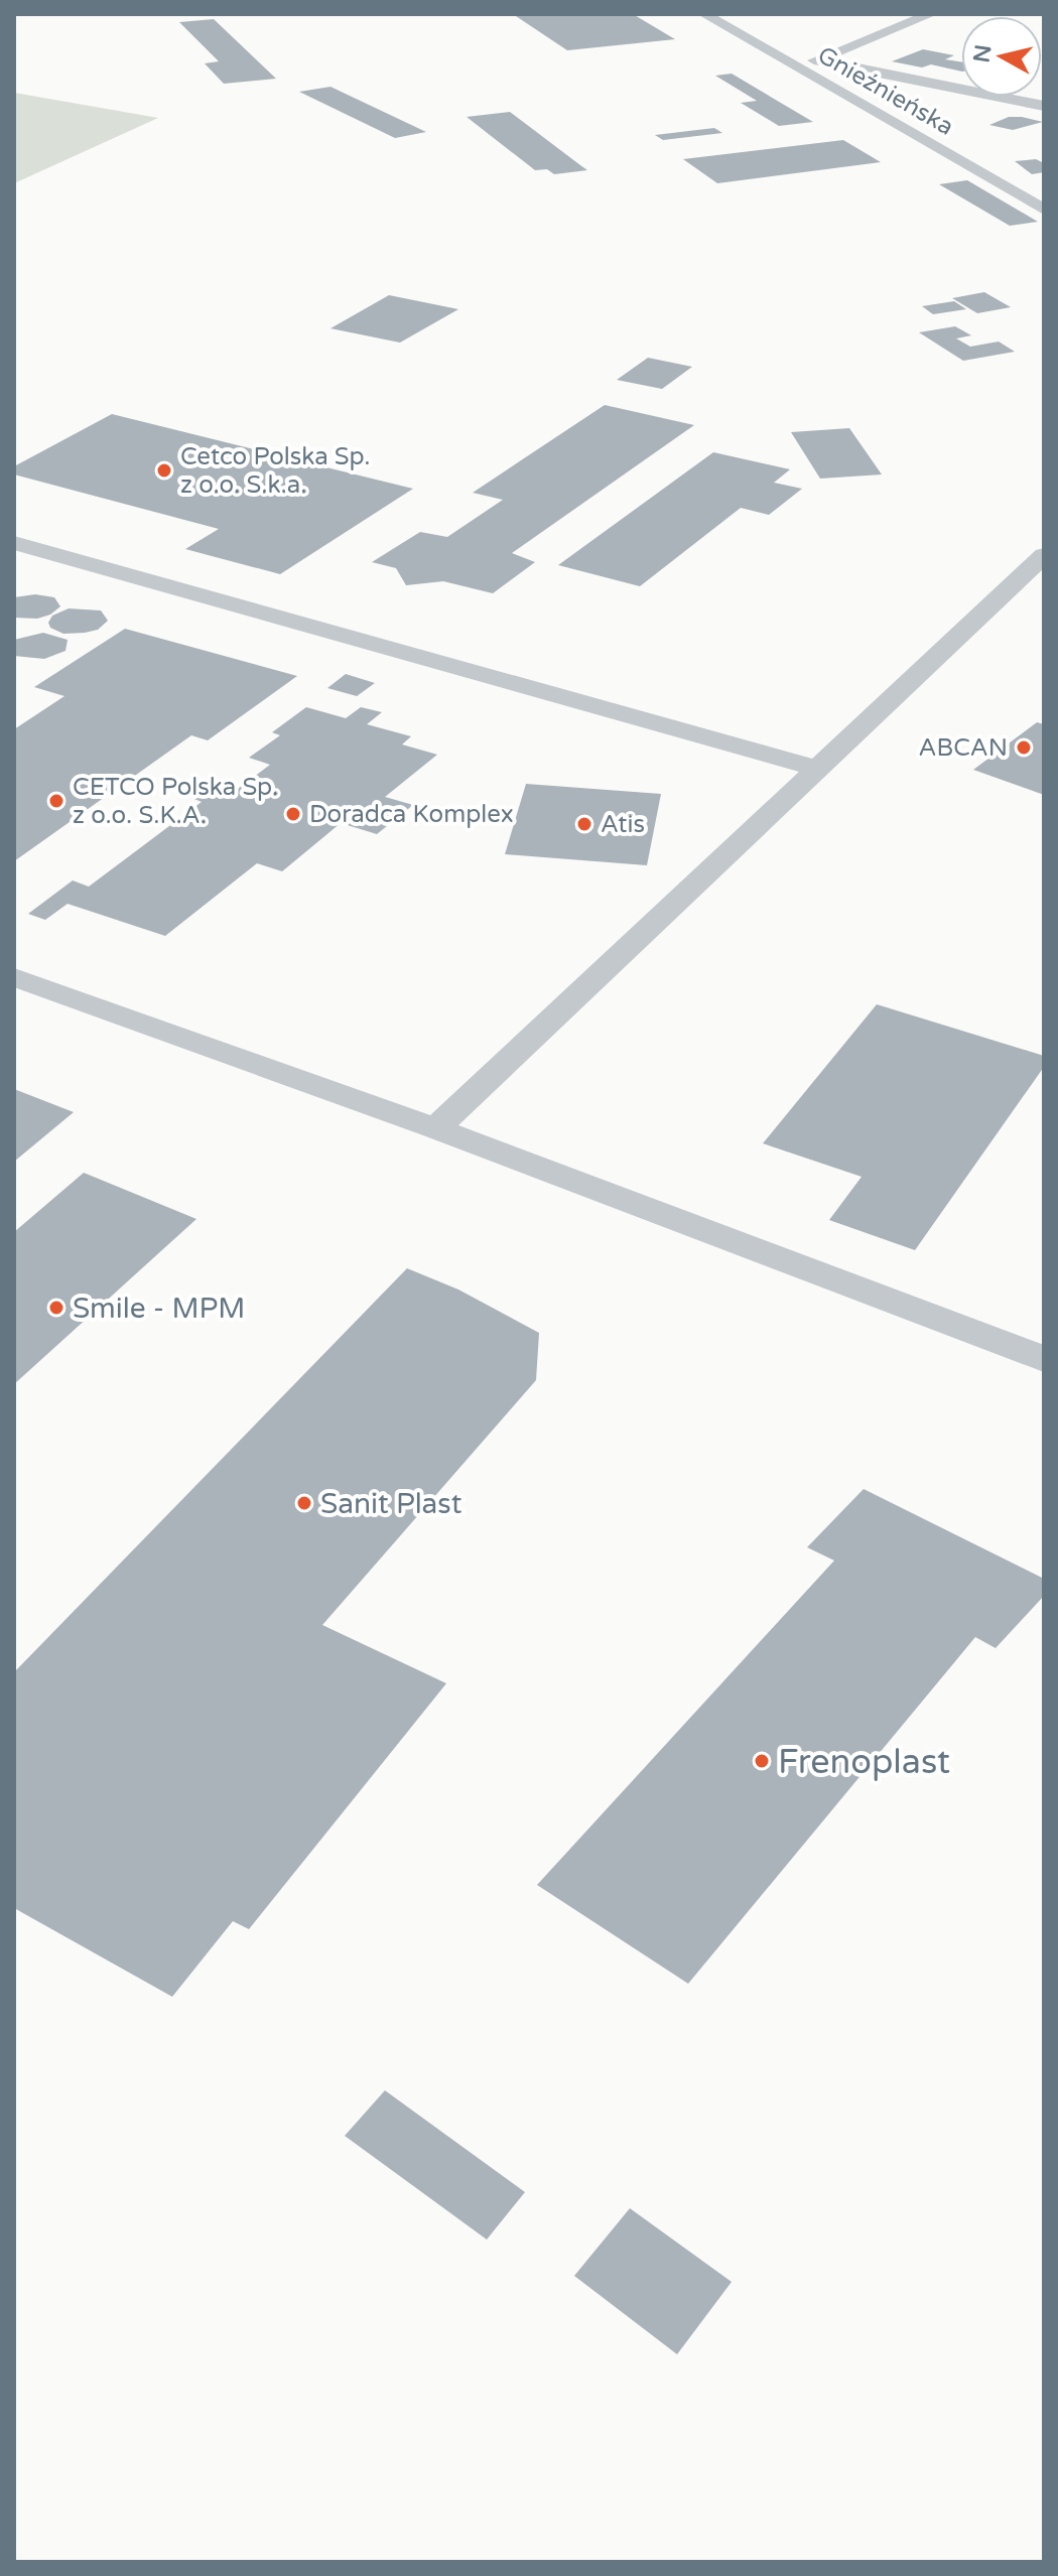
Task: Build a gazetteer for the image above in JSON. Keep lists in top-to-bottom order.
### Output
{
  "streets": {
    "street": ["Gnieźnieńska"]
  },
  "places": [
    "Cetco Polska Sp. z o.o. S.k.a.",
    "ABCAN",
    "CETCO Polska Sp. z o.o. S.K.A.",
    "Doradca Komplex",
    "Atis",
    "Smile - MPM",
    "Sanit Plast",
    "Frenoplast"
  ],
  "north": "left"
}
